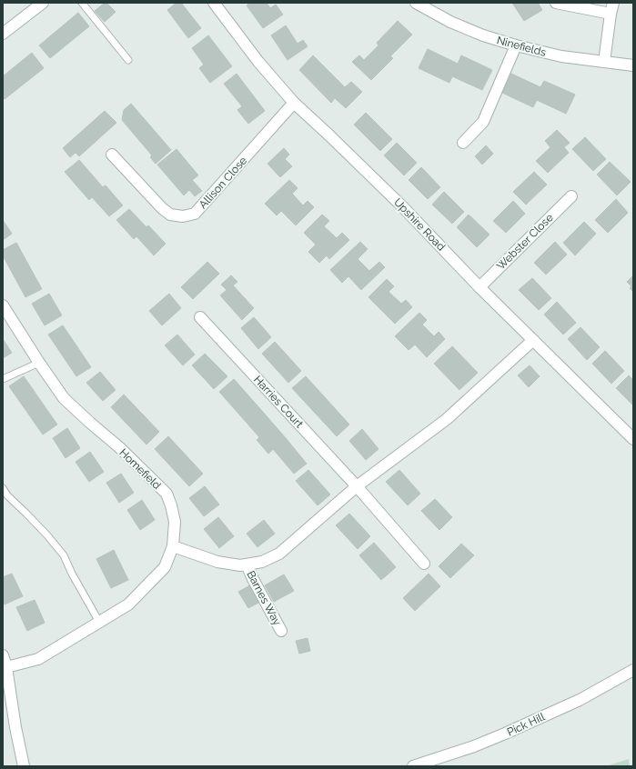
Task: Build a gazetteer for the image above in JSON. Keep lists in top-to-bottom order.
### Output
{
  "streets": {
    "street": [
      "Ninefields",
      "Allison Close",
      "Upshire Road",
      "Webster Close",
      "Harries Court",
      "Homefield",
      "Barnes Way",
      "Pick Hill"
    ]
  },
  "crossings": [
    ["Allison Close", "Upshire Road"],
    ["Upshire Road", "Webster Close"]
  ]
}
